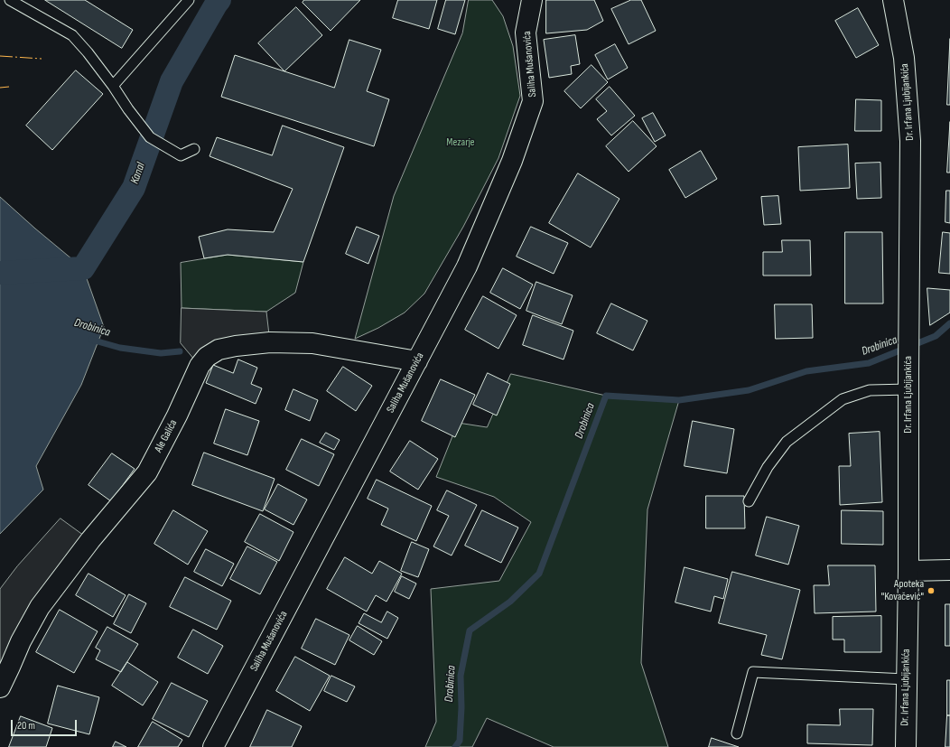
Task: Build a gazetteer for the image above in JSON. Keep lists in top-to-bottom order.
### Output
{
  "streets": {
    "street": ["Saliha Mušanovića", "Dr. Irfana Ljubijankića", "Ale Galića"]
  },
  "crossings": [
    ["Saliha Mušanovića", "Ale Galića"]
  ],
  "water": ["Kanal", "Drobinica"],
  "parks": ["Mezarje"],
  "places": ["Apoteka \"Kovačević\""],
  "scale_bar": "20 m"
}
